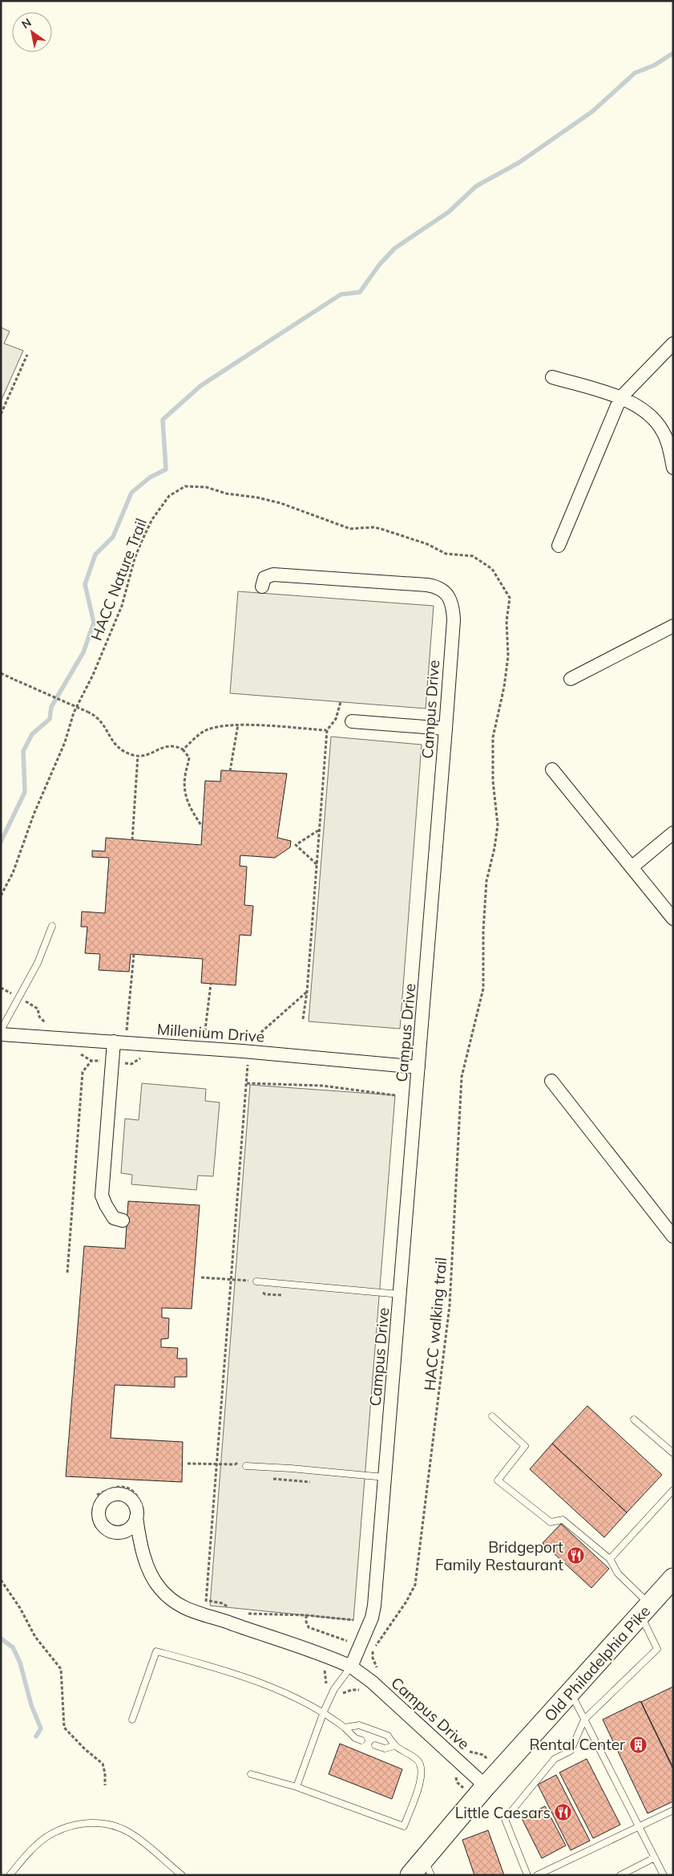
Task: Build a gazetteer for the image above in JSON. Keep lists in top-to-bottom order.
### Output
{
  "streets": {
    "main road": ["Old Philadelphia Pike"],
    "street": ["Campus Drive", "Millenium Drive"],
    "path": ["HACC Nature Trail", "HACC walking trail"]
  },
  "crossings": [
    ["HACC Nature Trail", "HACC walking trail"],
    ["Campus Drive", "Millenium Drive"],
    ["Campus Drive", "Old Philadelphia Pike"]
  ],
  "places": {
    "restaurant": ["Bridgeport Family Restaurant", "Little Caesars"],
    "building": ["Rental Center"]
  },
  "north": "top left"
}
